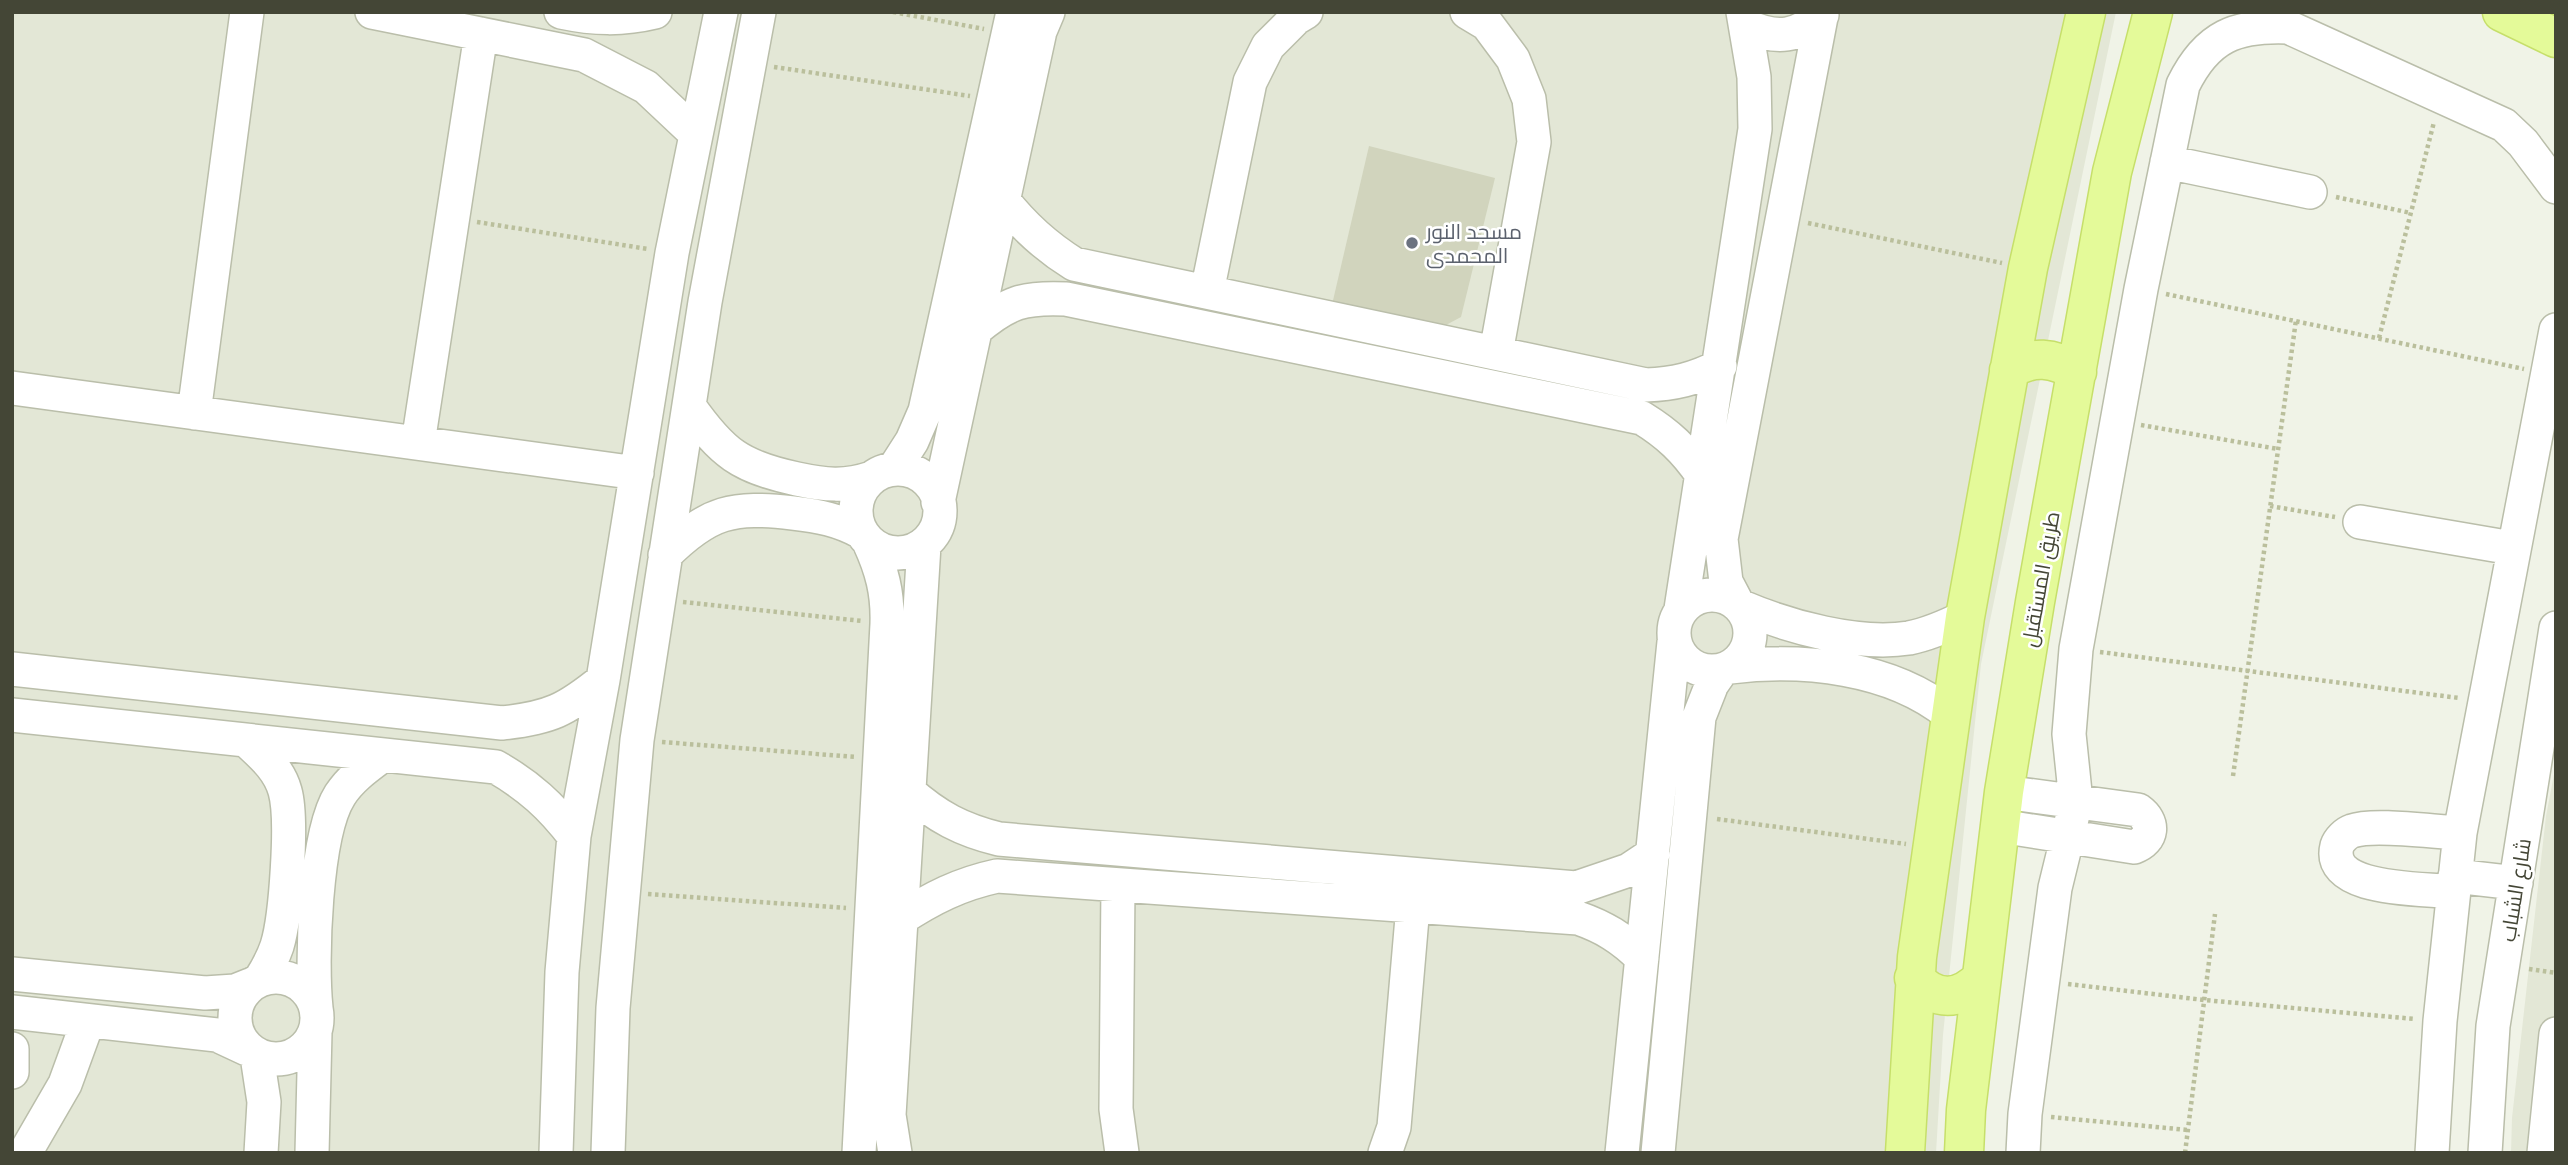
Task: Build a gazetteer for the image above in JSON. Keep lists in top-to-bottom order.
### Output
{
  "streets": {
    "main road": ["طريق المستقبل"],
    "street": ["شارع الشباب"]
  },
  "places": ["مسجد النور المحمدى"]
}
